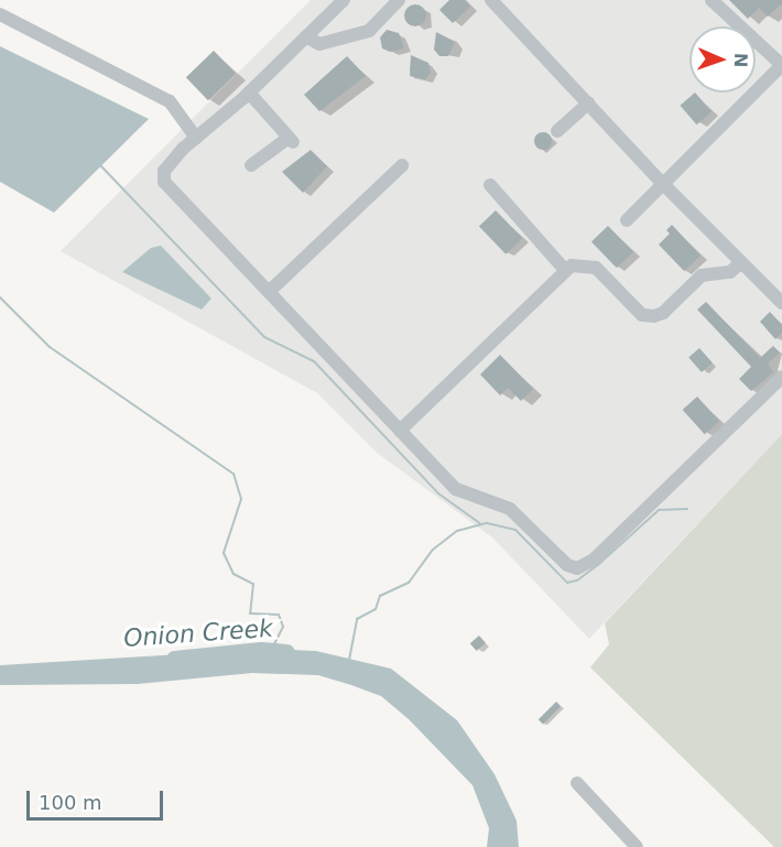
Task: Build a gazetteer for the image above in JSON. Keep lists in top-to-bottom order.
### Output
{
  "water": ["Onion Creek"],
  "scale_bar": "100 m",
  "north": "right"
}
